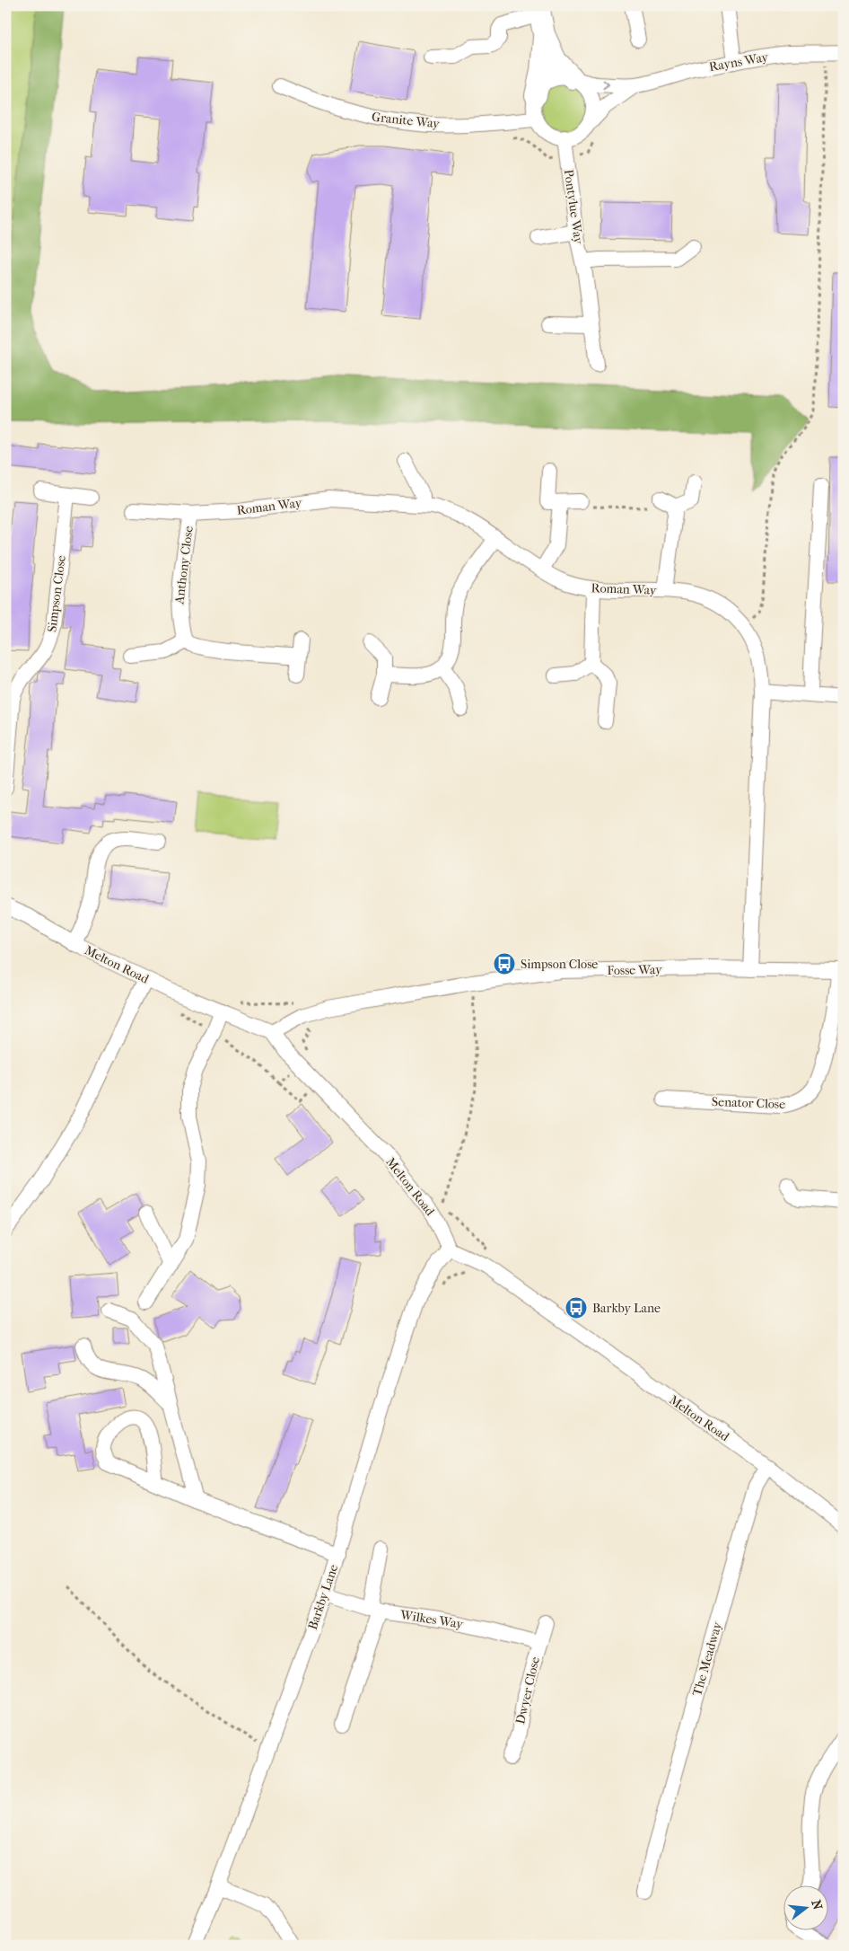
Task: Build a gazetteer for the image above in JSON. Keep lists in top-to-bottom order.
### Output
{
  "streets": {
    "street": [
      "Rayns Way",
      "Granite Way",
      "Pontylue Way",
      "Roman Way",
      "Anthony Close",
      "Simpson Close",
      "Melton Road",
      "Fosse Way",
      "Senator Close",
      "Barkby Lane",
      "Wilkes Way",
      "The Meadway",
      "Dwyer Close"
    ]
  },
  "crossings": [
    ["Rayns Way", "Granite Way"],
    ["Rayns Way", "Pontylue Way"],
    ["Granite Way", "Pontylue Way"],
    ["Roman Way", "Anthony Close"],
    ["Roman Way", "Fosse Way"],
    ["Melton Road", "Fosse Way"],
    ["Melton Road", "Barkby Lane"],
    ["Melton Road", "The Meadway"],
    ["Fosse Way", "Senator Close"],
    ["Barkby Lane", "Wilkes Way"],
    ["Wilkes Way", "Dwyer Close"]
  ],
  "places": {
    "bus stop": ["Simpson Close", "Barkby Lane"]
  },
  "north": "right"
}
